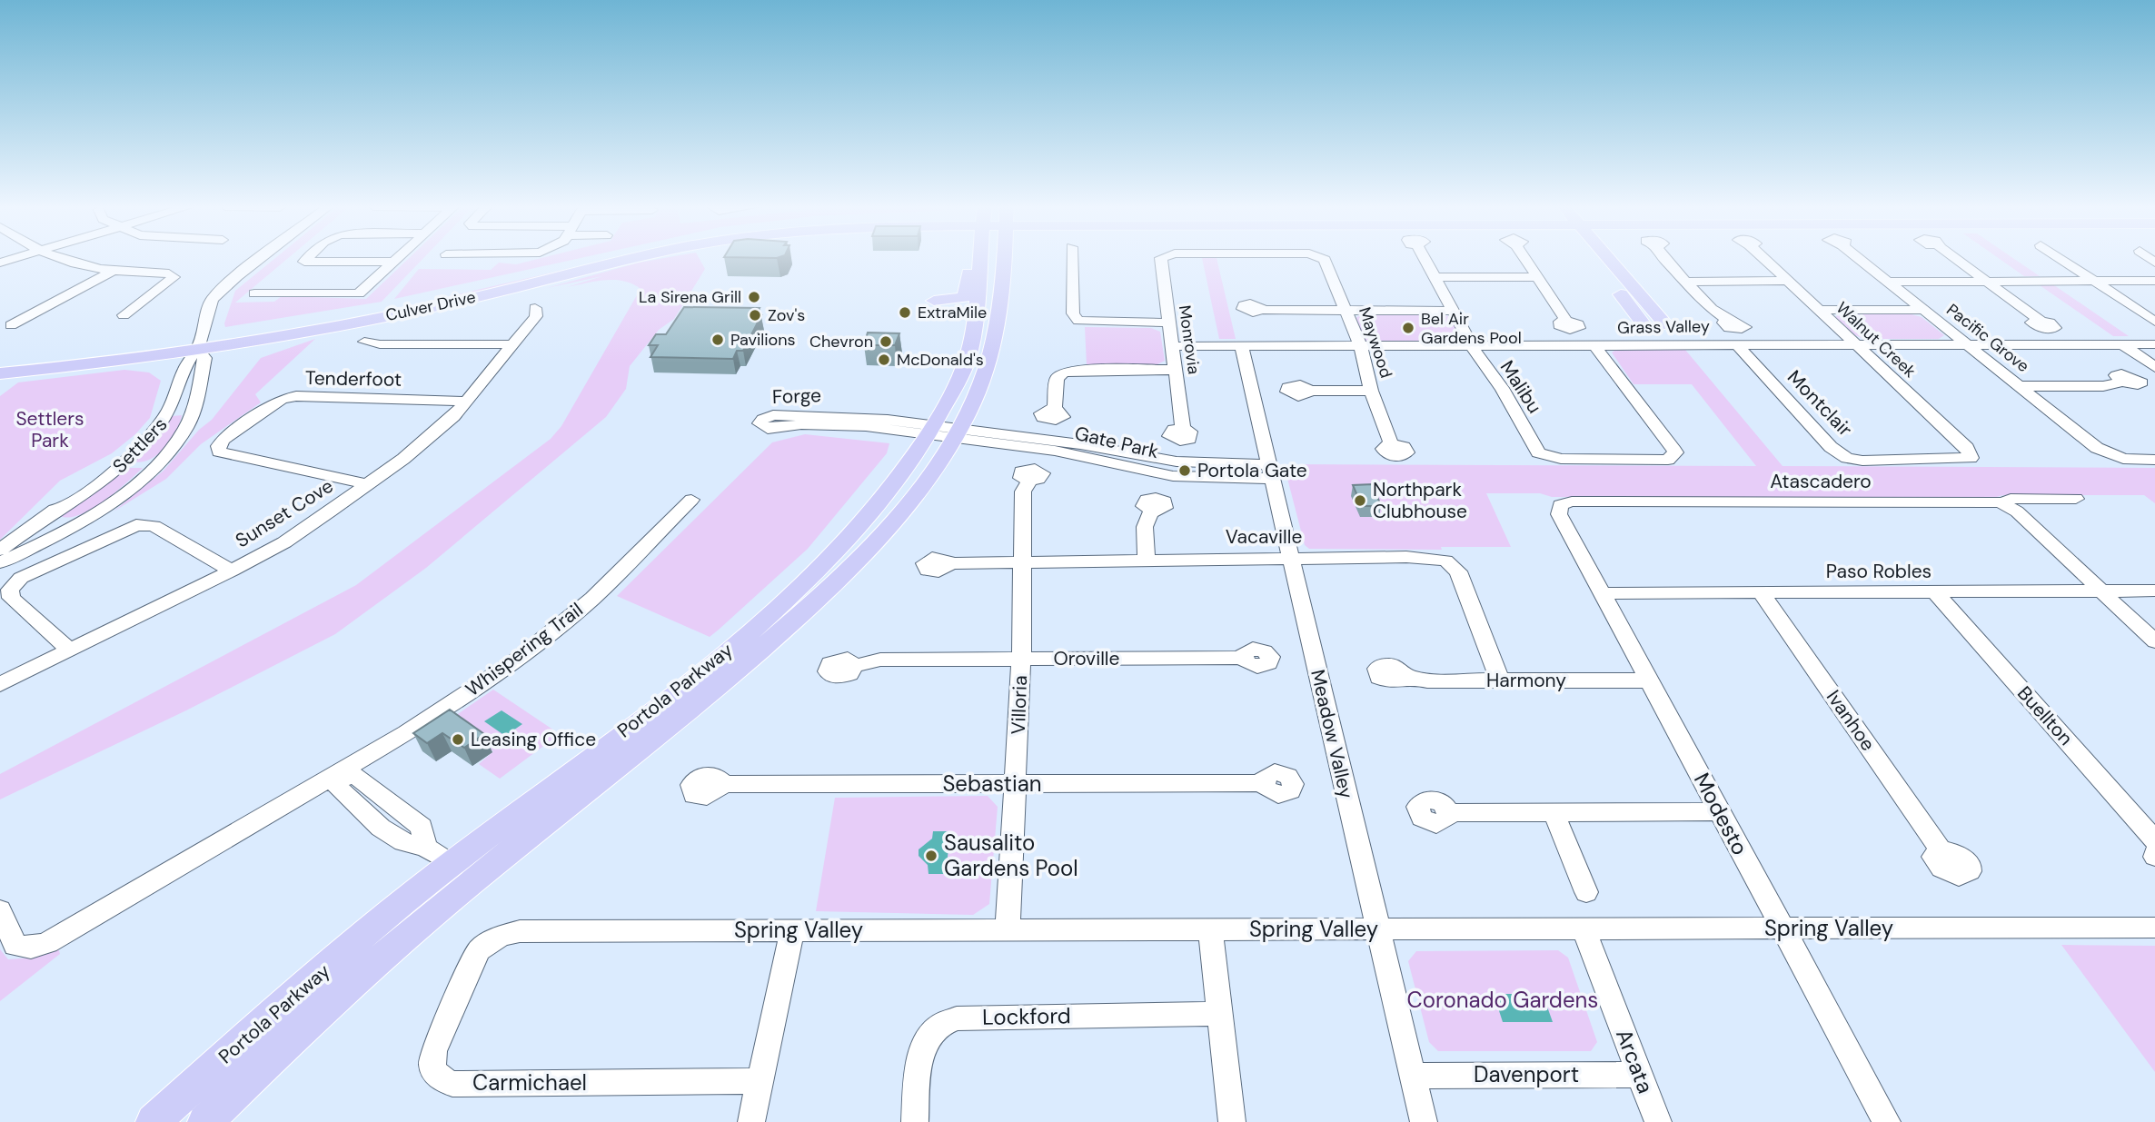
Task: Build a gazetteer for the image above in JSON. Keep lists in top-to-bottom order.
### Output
{
  "streets": {
    "main road": ["Culver Drive", "Portola Parkway"],
    "street": [
      "Grass Valley",
      "Pacific Grove",
      "Monrovia",
      "Walnut Creek",
      "Maywood",
      "Tenderfoot",
      "Malibu",
      "Forge",
      "Montclair",
      "Gate Park",
      "Settlers",
      "Atascadero",
      "Sunset Cove",
      "Vacaville",
      "Paso Robles",
      "Whispering Trail",
      "Oroville",
      "Harmony",
      "Villoria",
      "Buellton",
      "Ivanhoe",
      "Meadow Valley",
      "Sebastian",
      "Modesto",
      "Spring Valley",
      "Lockford",
      "Arcata",
      "Davenport",
      "Carmichael"
    ]
  },
  "crossings": [
    ["Culver Drive", "Settlers"],
    ["Grass Valley", "Pacific Grove"],
    ["Grass Valley", "Monrovia"],
    ["Grass Valley", "Walnut Creek"],
    ["Grass Valley", "Maywood"],
    ["Grass Valley", "Malibu"],
    ["Grass Valley", "Montclair"],
    ["Grass Valley", "Meadow Valley"],
    ["Walnut Creek", "Montclair"],
    ["Tenderfoot", "Sunset Cove"],
    ["Forge", "Gate Park"],
    ["Forge", "Portola Parkway"],
    ["Gate Park", "Portola Parkway"],
    ["Gate Park", "Meadow Valley"],
    ["Atascadero", "Modesto"],
    ["Vacaville", "Harmony"],
    ["Vacaville", "Villoria"],
    ["Vacaville", "Meadow Valley"],
    ["Paso Robles", "Buellton"],
    ["Paso Robles", "Ivanhoe"],
    ["Paso Robles", "Modesto"],
    ["Oroville", "Villoria"],
    ["Harmony", "Modesto"],
    ["Villoria", "Sebastian"],
    ["Villoria", "Spring Valley"],
    ["Meadow Valley", "Spring Valley"],
    ["Meadow Valley", "Davenport"],
    ["Modesto", "Spring Valley"],
    ["Spring Valley", "Arcata"],
    ["Spring Valley", "Carmichael"],
    ["Arcata", "Davenport"]
  ],
  "parks": ["Settlers Park", "Coronado Gardens"],
  "places": [
    "La Sirena Grill",
    "ExtraMile",
    "Zov's",
    "Bel Air Gardens Pool",
    "Pavilions",
    "Chevron",
    "McDonald's",
    "Portola Gate",
    "Northpark Clubhouse",
    "Leasing Office",
    "Sausalito Gardens Pool"
  ]
}
